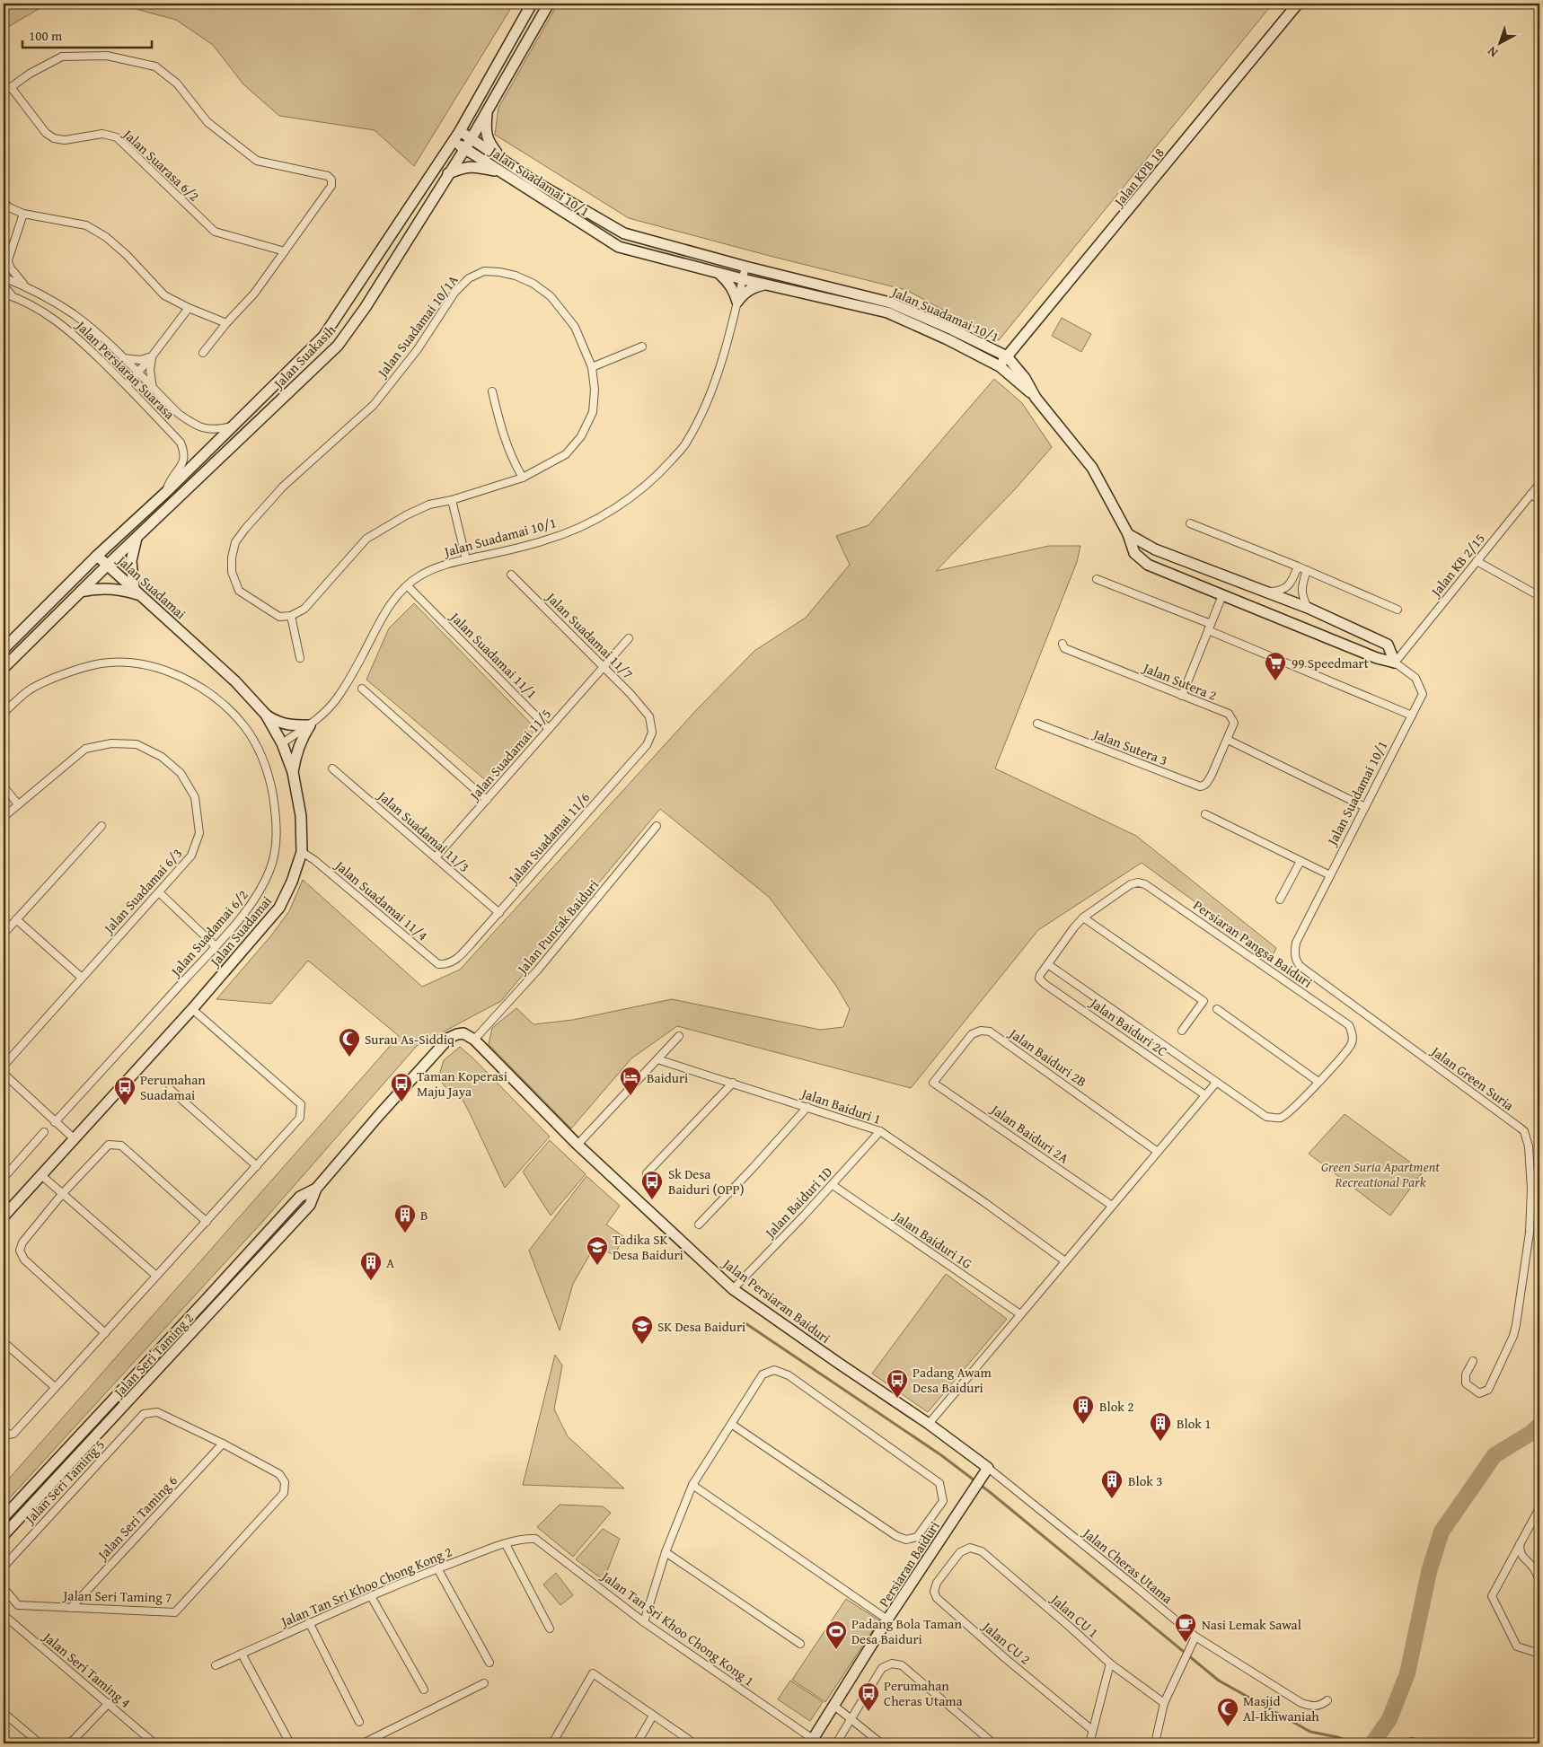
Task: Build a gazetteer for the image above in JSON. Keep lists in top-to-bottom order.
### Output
{
  "streets": {
    "street": [
      "Jalan Suarasa 6/2",
      "Jalan KPB 18",
      "Jalan Suadamai 10/1",
      "Jalan Suadamai 10/1A",
      "Jalan Suakasih",
      "Jalan Persiaran Suarasa",
      "Jalan KB 2/15",
      "Jalan Suadamai",
      "Jalan Suadamai 11/7",
      "Jalan Suadamai 11/1",
      "Jalan Sutera 2",
      "Jalan Sutera 3",
      "Jalan Suadamai 11/5",
      "Jalan Suadamai 11/3",
      "Jalan Suadamai 11/6",
      "Jalan Suadamai 6/3",
      "Jalan Suadamai 11/4",
      "Jalan Puncak Baiduri",
      "Jalan Suadamai 6/2",
      "Persiaran Pangsa Baiduri",
      "Jalan Baiduri 2C",
      "Jalan Baiduri 2B",
      "Jalan Green Suria",
      "Jalan Baiduri 1",
      "Jalan Baiduri 2A",
      "Jalan Baiduri 1D",
      "Jalan Baiduri 1G",
      "Jalan Persiaran Baiduri",
      "Jalan Seri Taming 2",
      "Jalan Seri Taming 5",
      "Jalan Seri Taming 6",
      "Persiaran Baiduri",
      "Jalan Cheras Utama",
      "Jalan Tan Sri Khoo Chong Kong 2",
      "Jalan Seri Taming 7",
      "Jalan CU 1",
      "Jalan Tan Sri Khoo Chong Kong 1",
      "Jalan CU 2",
      "Jalan Seri Taming 4"
    ]
  },
  "crossings": [
    ["Jalan KPB 18", "Jalan Suadamai 10/1"],
    ["Jalan Suadamai 10/1", "Jalan Suakasih"],
    ["Jalan Suadamai 10/1", "Jalan KB 2/15"],
    ["Jalan Suadamai 10/1", "Jalan Suadamai"],
    ["Jalan Suadamai 10/1", "Jalan Suadamai 11/1"],
    ["Jalan Suadamai 10/1", "Jalan Green Suria"],
    ["Jalan Suakasih", "Jalan Persiaran Suarasa"],
    ["Jalan Suakasih", "Jalan Suadamai"],
    ["Jalan Suadamai", "Jalan Suadamai 11/4"],
    ["Jalan Suadamai 11/7", "Jalan Suadamai 11/5"],
    ["Jalan Suadamai 11/7", "Jalan Suadamai 11/6"],
    ["Jalan Suadamai 11/1", "Jalan Suadamai 11/5"],
    ["Jalan Sutera 2", "Jalan Sutera 3"],
    ["Jalan Suadamai 11/5", "Jalan Suadamai 11/3"],
    ["Jalan Suadamai 11/3", "Jalan Suadamai 11/6"],
    ["Jalan Suadamai 11/6", "Jalan Suadamai 11/4"],
    ["Jalan Puncak Baiduri", "Jalan Persiaran Baiduri"],
    ["Jalan Puncak Baiduri", "Jalan Seri Taming 2"],
    ["Persiaran Pangsa Baiduri", "Jalan Baiduri 2C"],
    ["Jalan Baiduri 2B", "Jalan Baiduri 2A"],
    ["Jalan Baiduri 1", "Jalan Baiduri 1D"],
    ["Jalan Baiduri 1D", "Jalan Baiduri 1G"],
    ["Jalan Baiduri 1D", "Jalan Persiaran Baiduri"],
    ["Jalan Persiaran Baiduri", "Jalan Seri Taming 2"],
    ["Jalan Persiaran Baiduri", "Persiaran Baiduri"],
    ["Jalan Persiaran Baiduri", "Jalan Cheras Utama"],
    ["Jalan Seri Taming 5", "Jalan Seri Taming 6"],
    ["Jalan Seri Taming 5", "Jalan Seri Taming 7"],
    ["Jalan Seri Taming 6", "Jalan Seri Taming 7"],
    ["Persiaran Baiduri", "Jalan Cheras Utama"],
    ["Persiaran Baiduri", "Jalan Tan Sri Khoo Chong Kong 1"],
    ["Jalan Tan Sri Khoo Chong Kong 2", "Jalan Tan Sri Khoo Chong Kong 1"],
    ["Jalan CU 1", "Jalan CU 2"]
  ],
  "parks": ["Green Suria Apartment Recreational Park"],
  "places": {
    "supermarket": ["99 Speedmart"],
    "mosque": ["Surau As-Siddiq", "Masjid Al-Ikhwaniah"],
    "hotel": ["Baiduri"],
    "bus stop": [
      "Taman Koperasi Maju Jaya",
      "Perumahan Suadamai",
      "Sk Desa Baiduri (OPP)",
      "Padang Awam Desa Baiduri",
      "Perumahan Cheras Utama"
    ],
    "building": [
      "B",
      "A",
      "Blok 2",
      "Blok 1",
      "Blok 3"
    ],
    "school or university": ["Tadika SK Desa Baiduri", "SK Desa Baiduri"],
    "cafe": ["Nasi Lemak Sawal"],
    "sports": ["Padang Bola Taman Desa Baiduri"]
  },
  "scale_bar": "100 m",
  "north": "bottom left"
}
